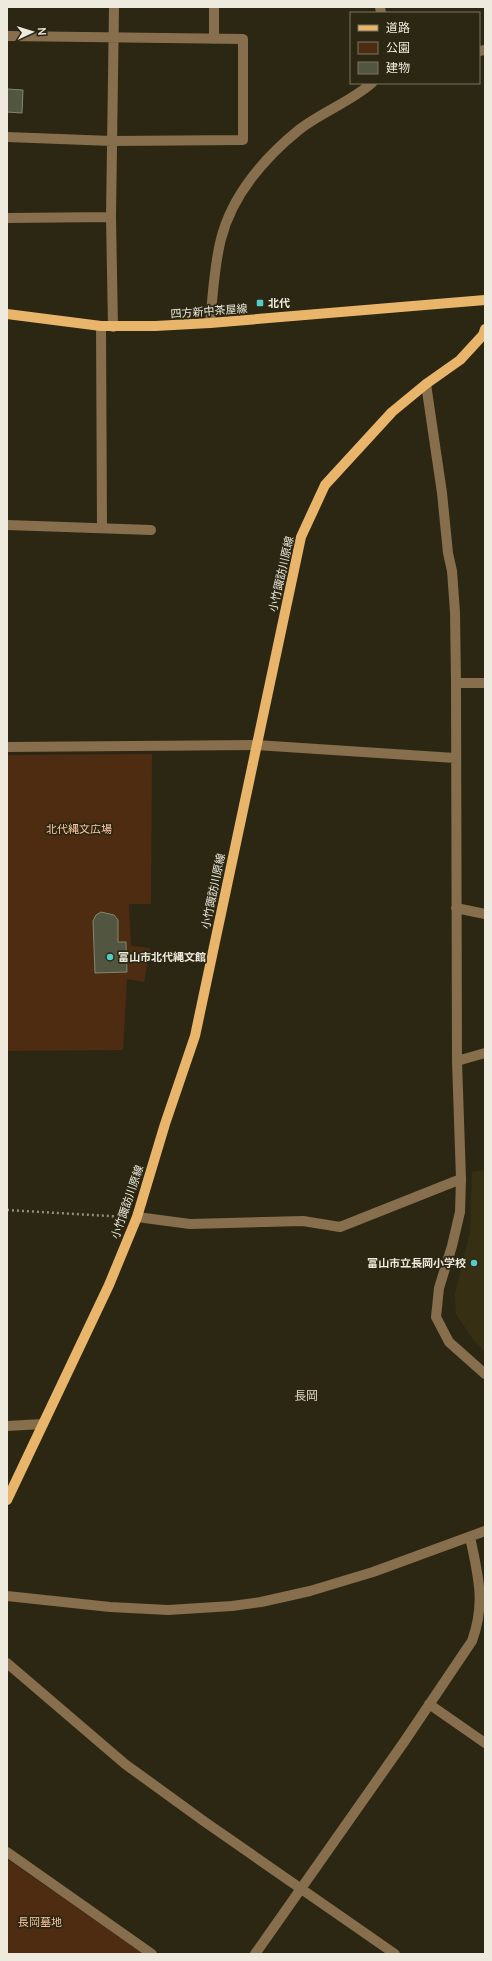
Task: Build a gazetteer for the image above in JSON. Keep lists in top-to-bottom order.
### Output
{
  "streets": {
    "main road": ["四方新中茶屋線", "小竹諏訪川原線"]
  },
  "districts": ["長岡"],
  "parks": ["北代縄文広場", "長岡墓地"],
  "places": {
    "transit": ["北代"],
    "other": ["富山市北代縄文館", "富山市立長岡小学校"]
  },
  "legend": ["道路", "公園", "建物"],
  "north": "right"
}
